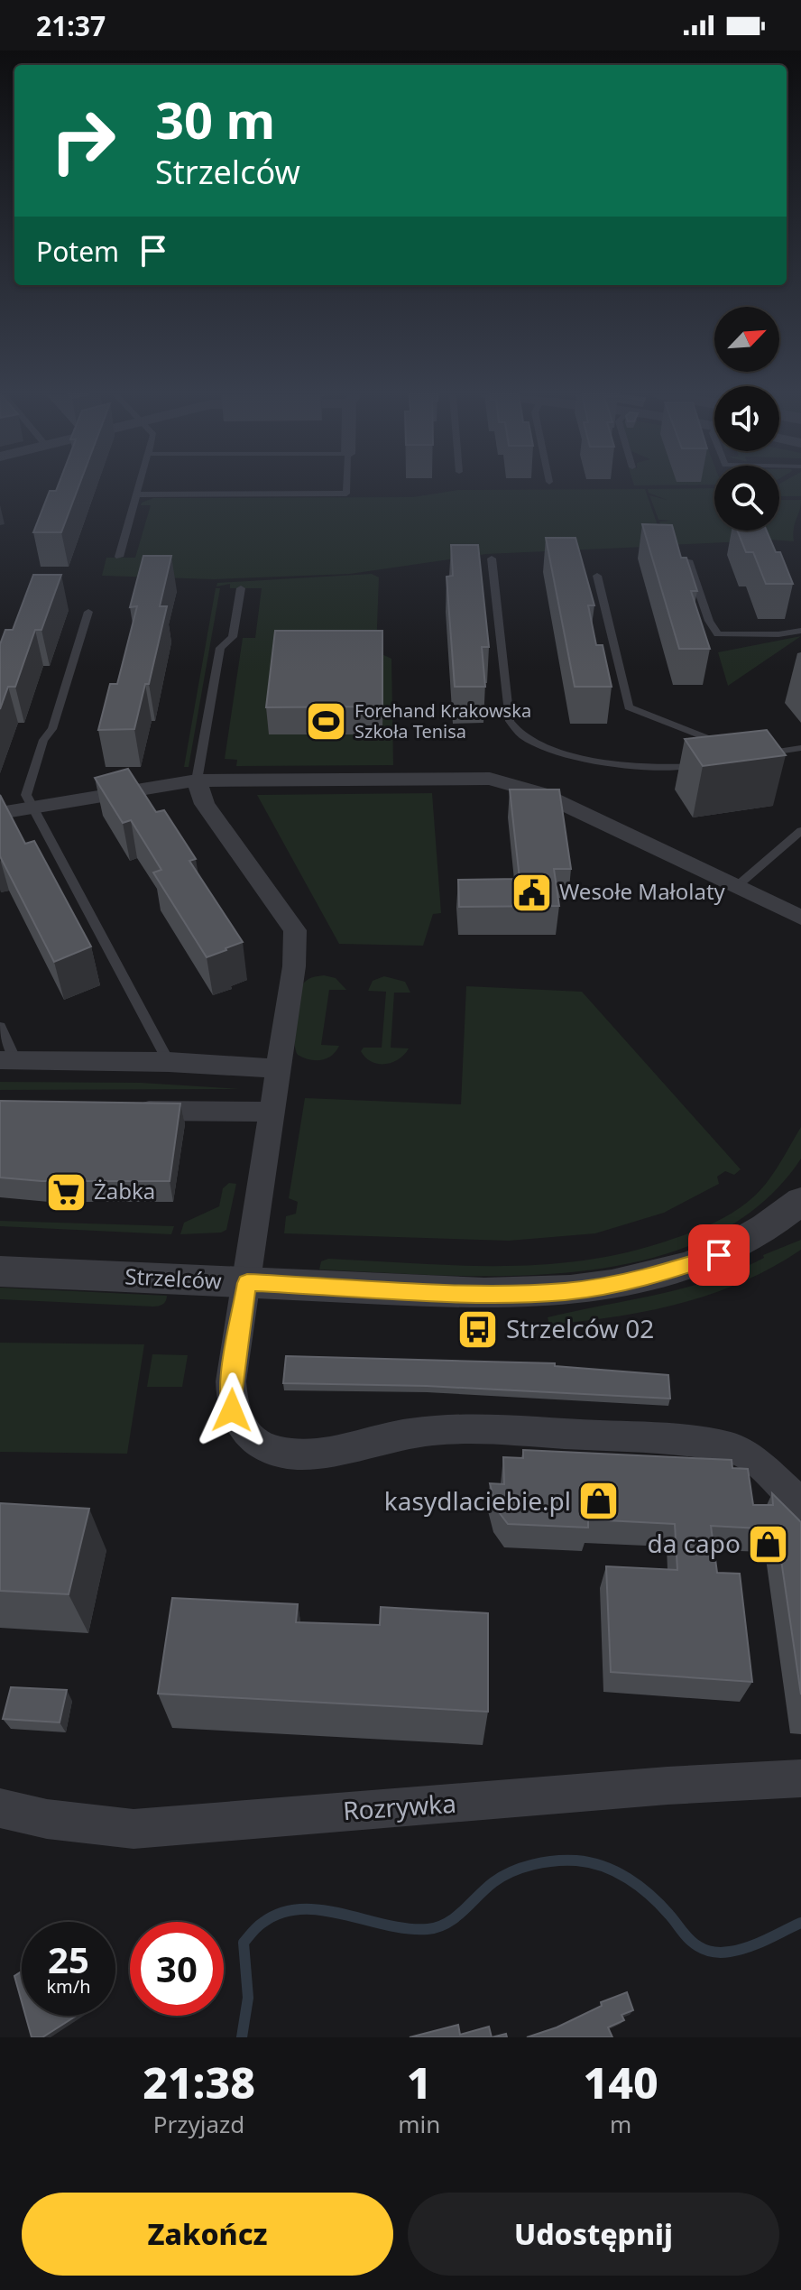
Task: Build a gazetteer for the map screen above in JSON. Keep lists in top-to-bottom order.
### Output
{
  "streets": {
    "street": ["Strzelców", "Rozrywka"]
  },
  "places": {
    "sports": ["Forehand Krakowska Szkoła Tenisa"],
    "public building": ["Wesołe Małolaty"],
    "supermarket": ["Żabka"],
    "bus stop": ["Strzelców 02"],
    "shop": ["kasydlaciebie.pl", "da capo"]
  },
  "north": "top right",
  "page": {
    "status": "21:37",
    "turn": ["30 m", "Strzelców"],
    "then": "Potem",
    "speed": "25 km/h",
    "limit": "30",
    "eta": [
      "21:38",
      "Przyjazd",
      "1",
      "min",
      "140",
      "m"
    ],
    "buttons": ["Zakończ", "Udostępnij"]
  }
}
